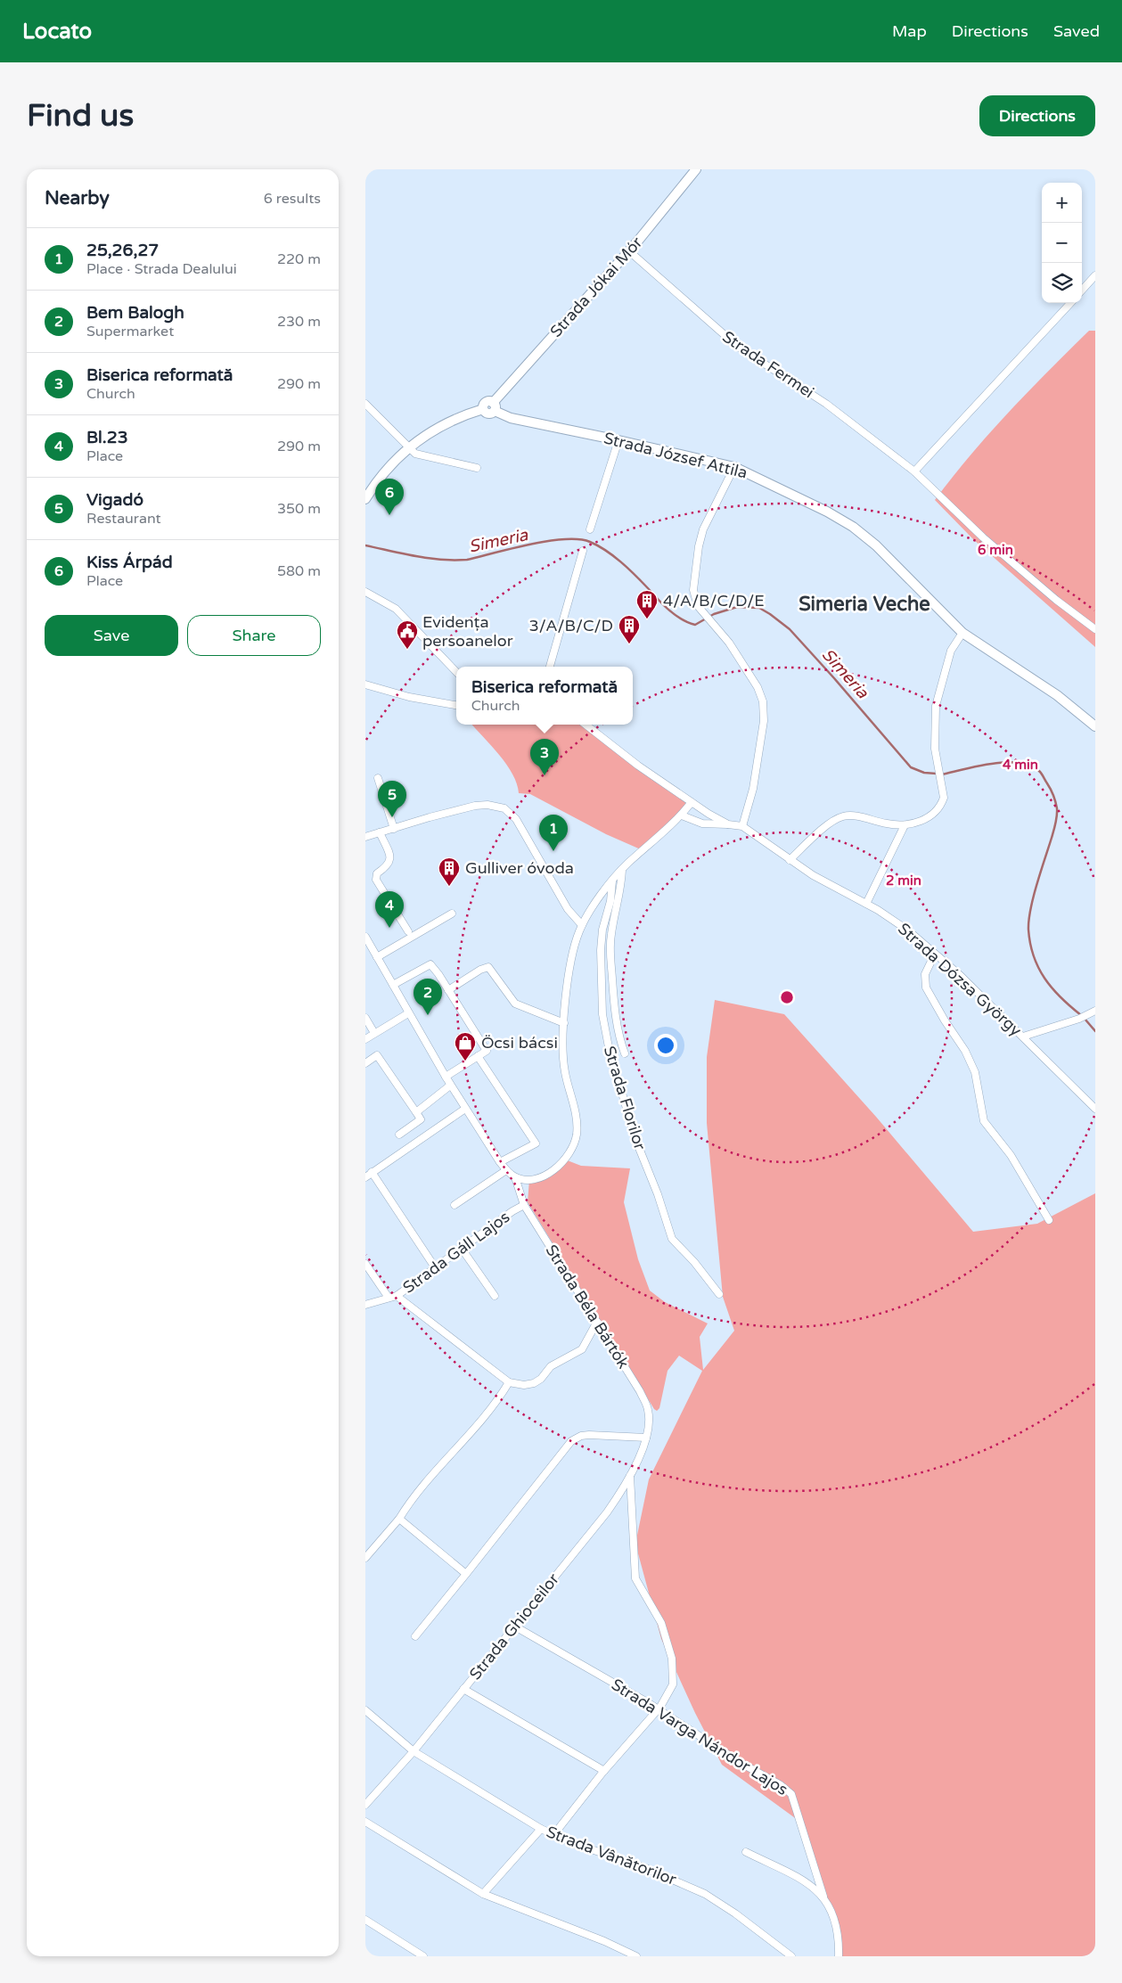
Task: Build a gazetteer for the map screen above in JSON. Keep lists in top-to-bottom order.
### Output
{
  "streets": {
    "main road": ["Strada Jókai Mór", "Strada József Attila"],
    "street": [
      "Strada Fermei",
      "Strada Dózsa György",
      "Strada Florilor",
      "Strada Gáll Lajos",
      "Strada Béla Bártók",
      "Strada Ghioceilor",
      "Strada Varga Nándor Lajos",
      "Strada Vânătorilor"
    ]
  },
  "crossings": [
    ["Strada Jókai Mór", "Strada Fermei"],
    ["Strada Jókai Mór", "Strada József Attila"],
    ["Strada Gáll Lajos", "Strada Béla Bártók"],
    ["Strada Béla Bártók", "Strada Ghioceilor"],
    ["Strada Ghioceilor", "Strada Varga Nándor Lajos"],
    ["Strada Ghioceilor", "Strada Vânătorilor"]
  ],
  "districts": ["Simeria Veche"],
  "water": ["Simeria"],
  "places": {
    "building": ["4/A/B/C/D/E", "3/A/B/C/D", "Gulliver óvoda"],
    "public building": ["Evidența persoanelor"],
    "shop": ["Öcsi bácsi"]
  },
  "page": {
    "header": "Locato",
    "nav": ["Map", "Directions", "Saved"],
    "buttons": [
      "Directions",
      ["Save", "Share"]
    ],
    "title": "Find us",
    "heading": ["Nearby", "6 results"],
    "map_buttons": ["+", "−"],
    "list": [
      {
        "mark": "1",
        "name": "25,26,27",
        "note": "Place · Strada Dealului",
        "value": "220 m"
      },
      {
        "mark": "2",
        "name": "Bem Balogh",
        "note": "Supermarket",
        "value": "230 m"
      },
      {
        "mark": "3",
        "name": "Biserica reformată",
        "note": "Church",
        "value": "290 m"
      },
      {
        "mark": "4",
        "name": "Bl.23",
        "note": "Place",
        "value": "290 m"
      },
      {
        "mark": "5",
        "name": "Vigadó",
        "note": "Restaurant",
        "value": "350 m"
      },
      {
        "mark": "6",
        "name": "Kiss Árpád",
        "note": "Place",
        "value": "580 m"
      }
    ],
    "pins": [
      "6",
      "3",
      "5",
      "1",
      "4",
      "2"
    ],
    "popup": ["Biserica reformată", "Church"]
  },
  "rings": ["6 min", "4 min", "2 min"]
}
